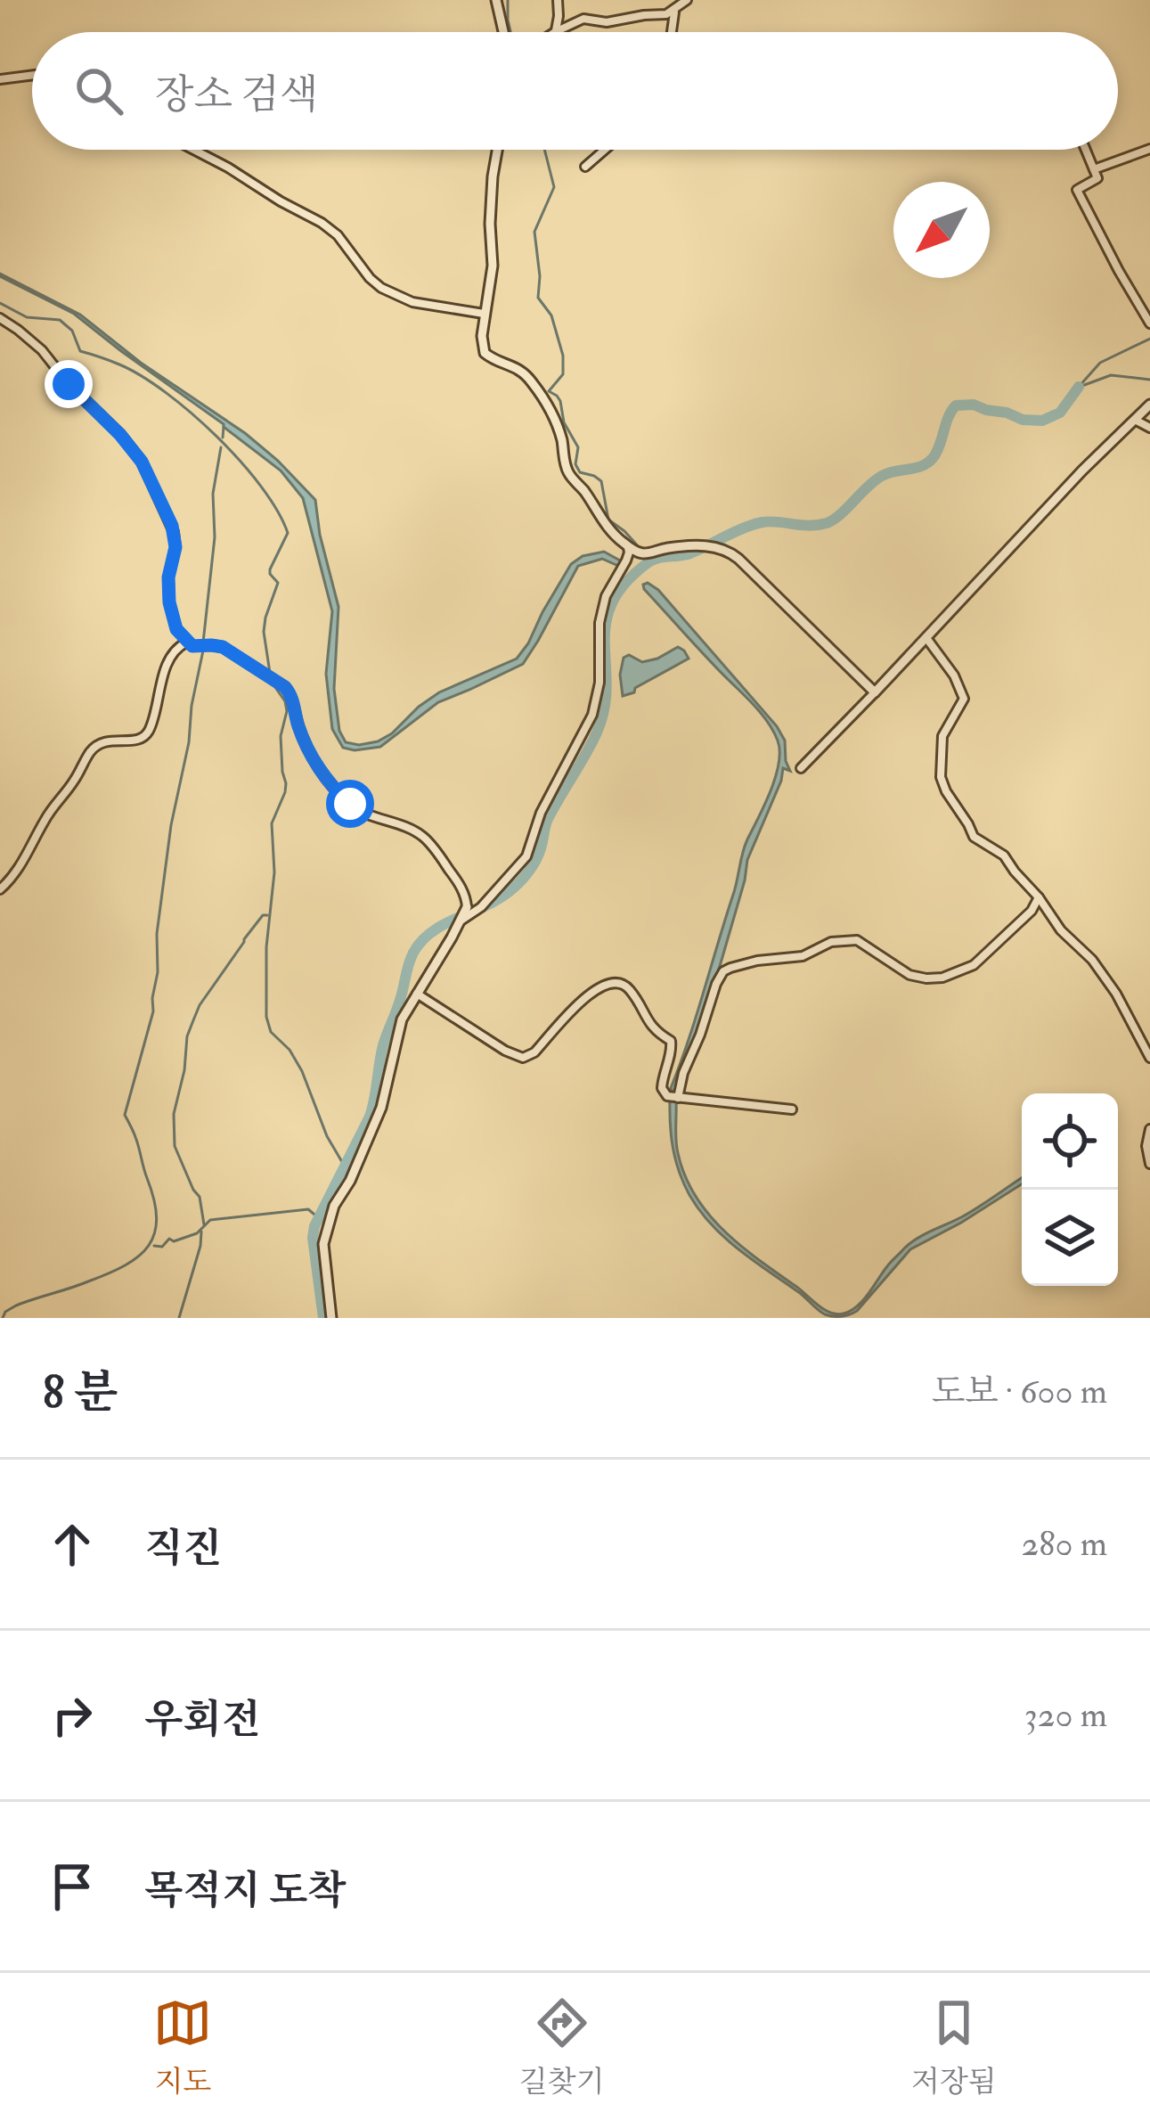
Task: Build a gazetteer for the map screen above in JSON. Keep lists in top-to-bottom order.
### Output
{
  "north": "bottom left",
  "page": {
    "search": "장소 검색",
    "heading": ["8 분", "도보 · 600 m"],
    "list": [
      ["직진", "280 m"],
      ["우회전", "320 m"],
      "목적지 도착"
    ],
    "nav": ["지도", "길찾기", "저장됨"]
  }
}
